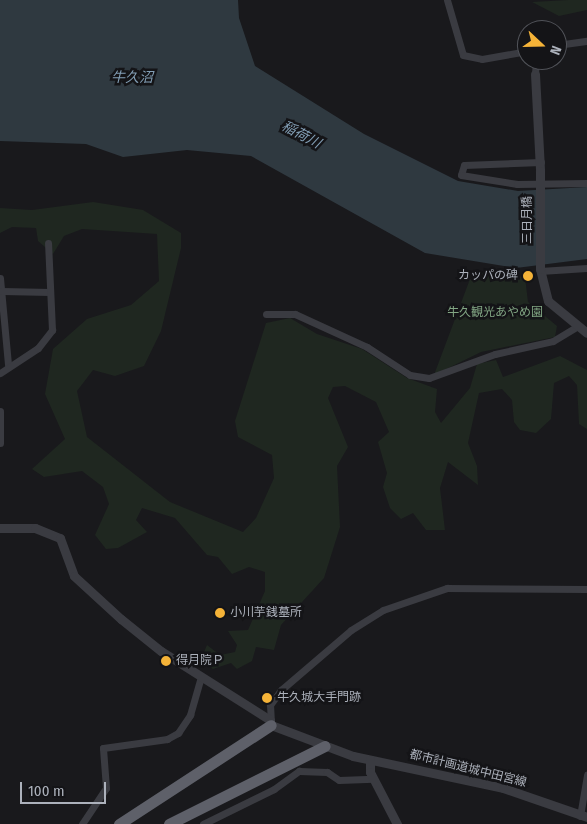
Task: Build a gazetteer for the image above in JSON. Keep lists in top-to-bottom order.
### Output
{
  "streets": {
    "street": ["三日月橋", "都市計画道城中田宮線"]
  },
  "water": ["牛久沼", "稲荷川"],
  "parks": ["牛久観光あやめ園"],
  "places": [
    "カッパの碑",
    "小川芋銭墓所",
    "得月院Ｐ",
    "牛久城大手門跡"
  ],
  "scale_bar": "100 m",
  "north": "right"
}
